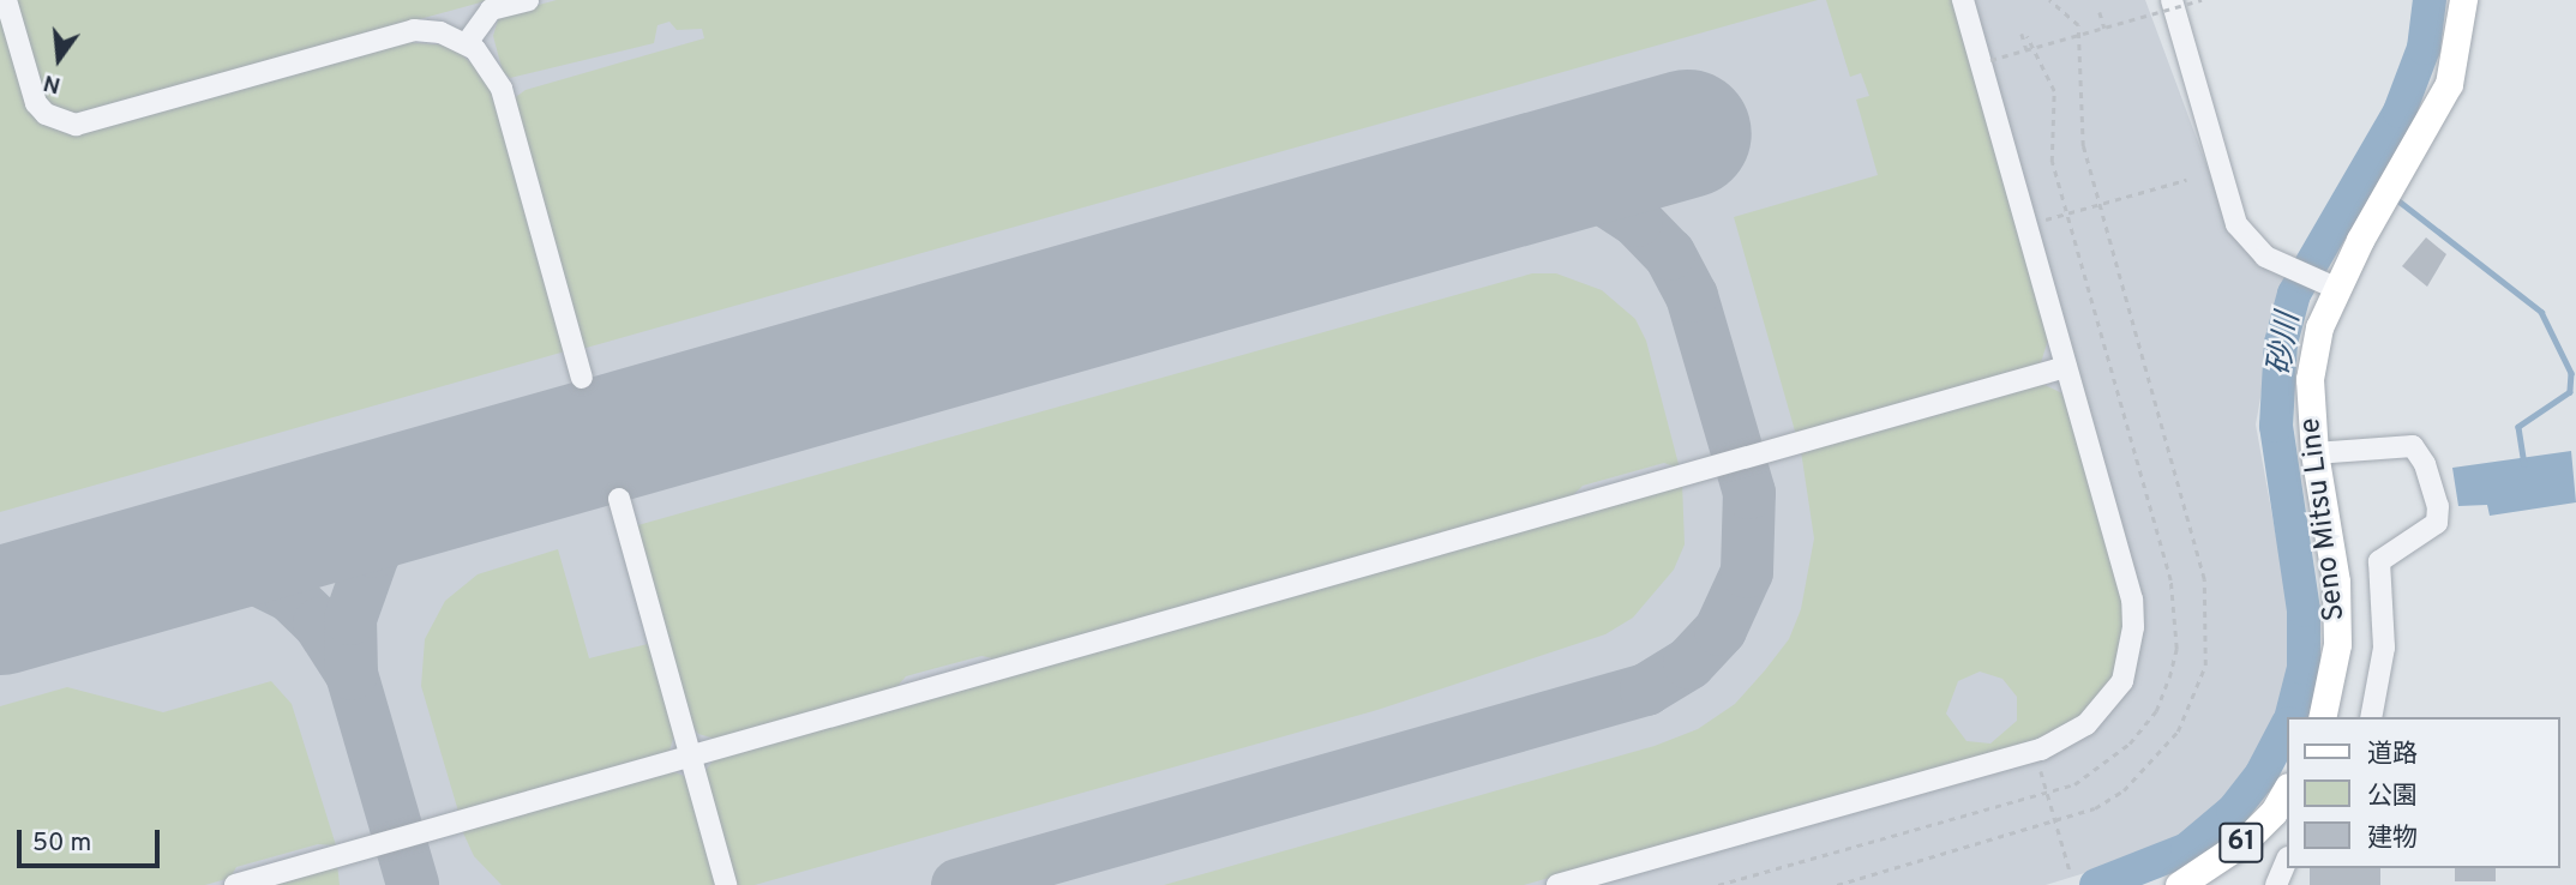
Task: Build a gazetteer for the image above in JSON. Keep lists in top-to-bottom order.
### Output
{
  "streets": {
    "main road": ["Seno Mitsu Line", "61"]
  },
  "water": ["砂川"],
  "legend": ["道路", "公園", "建物"],
  "scale_bar": "50 m",
  "north": "bottom"
}
